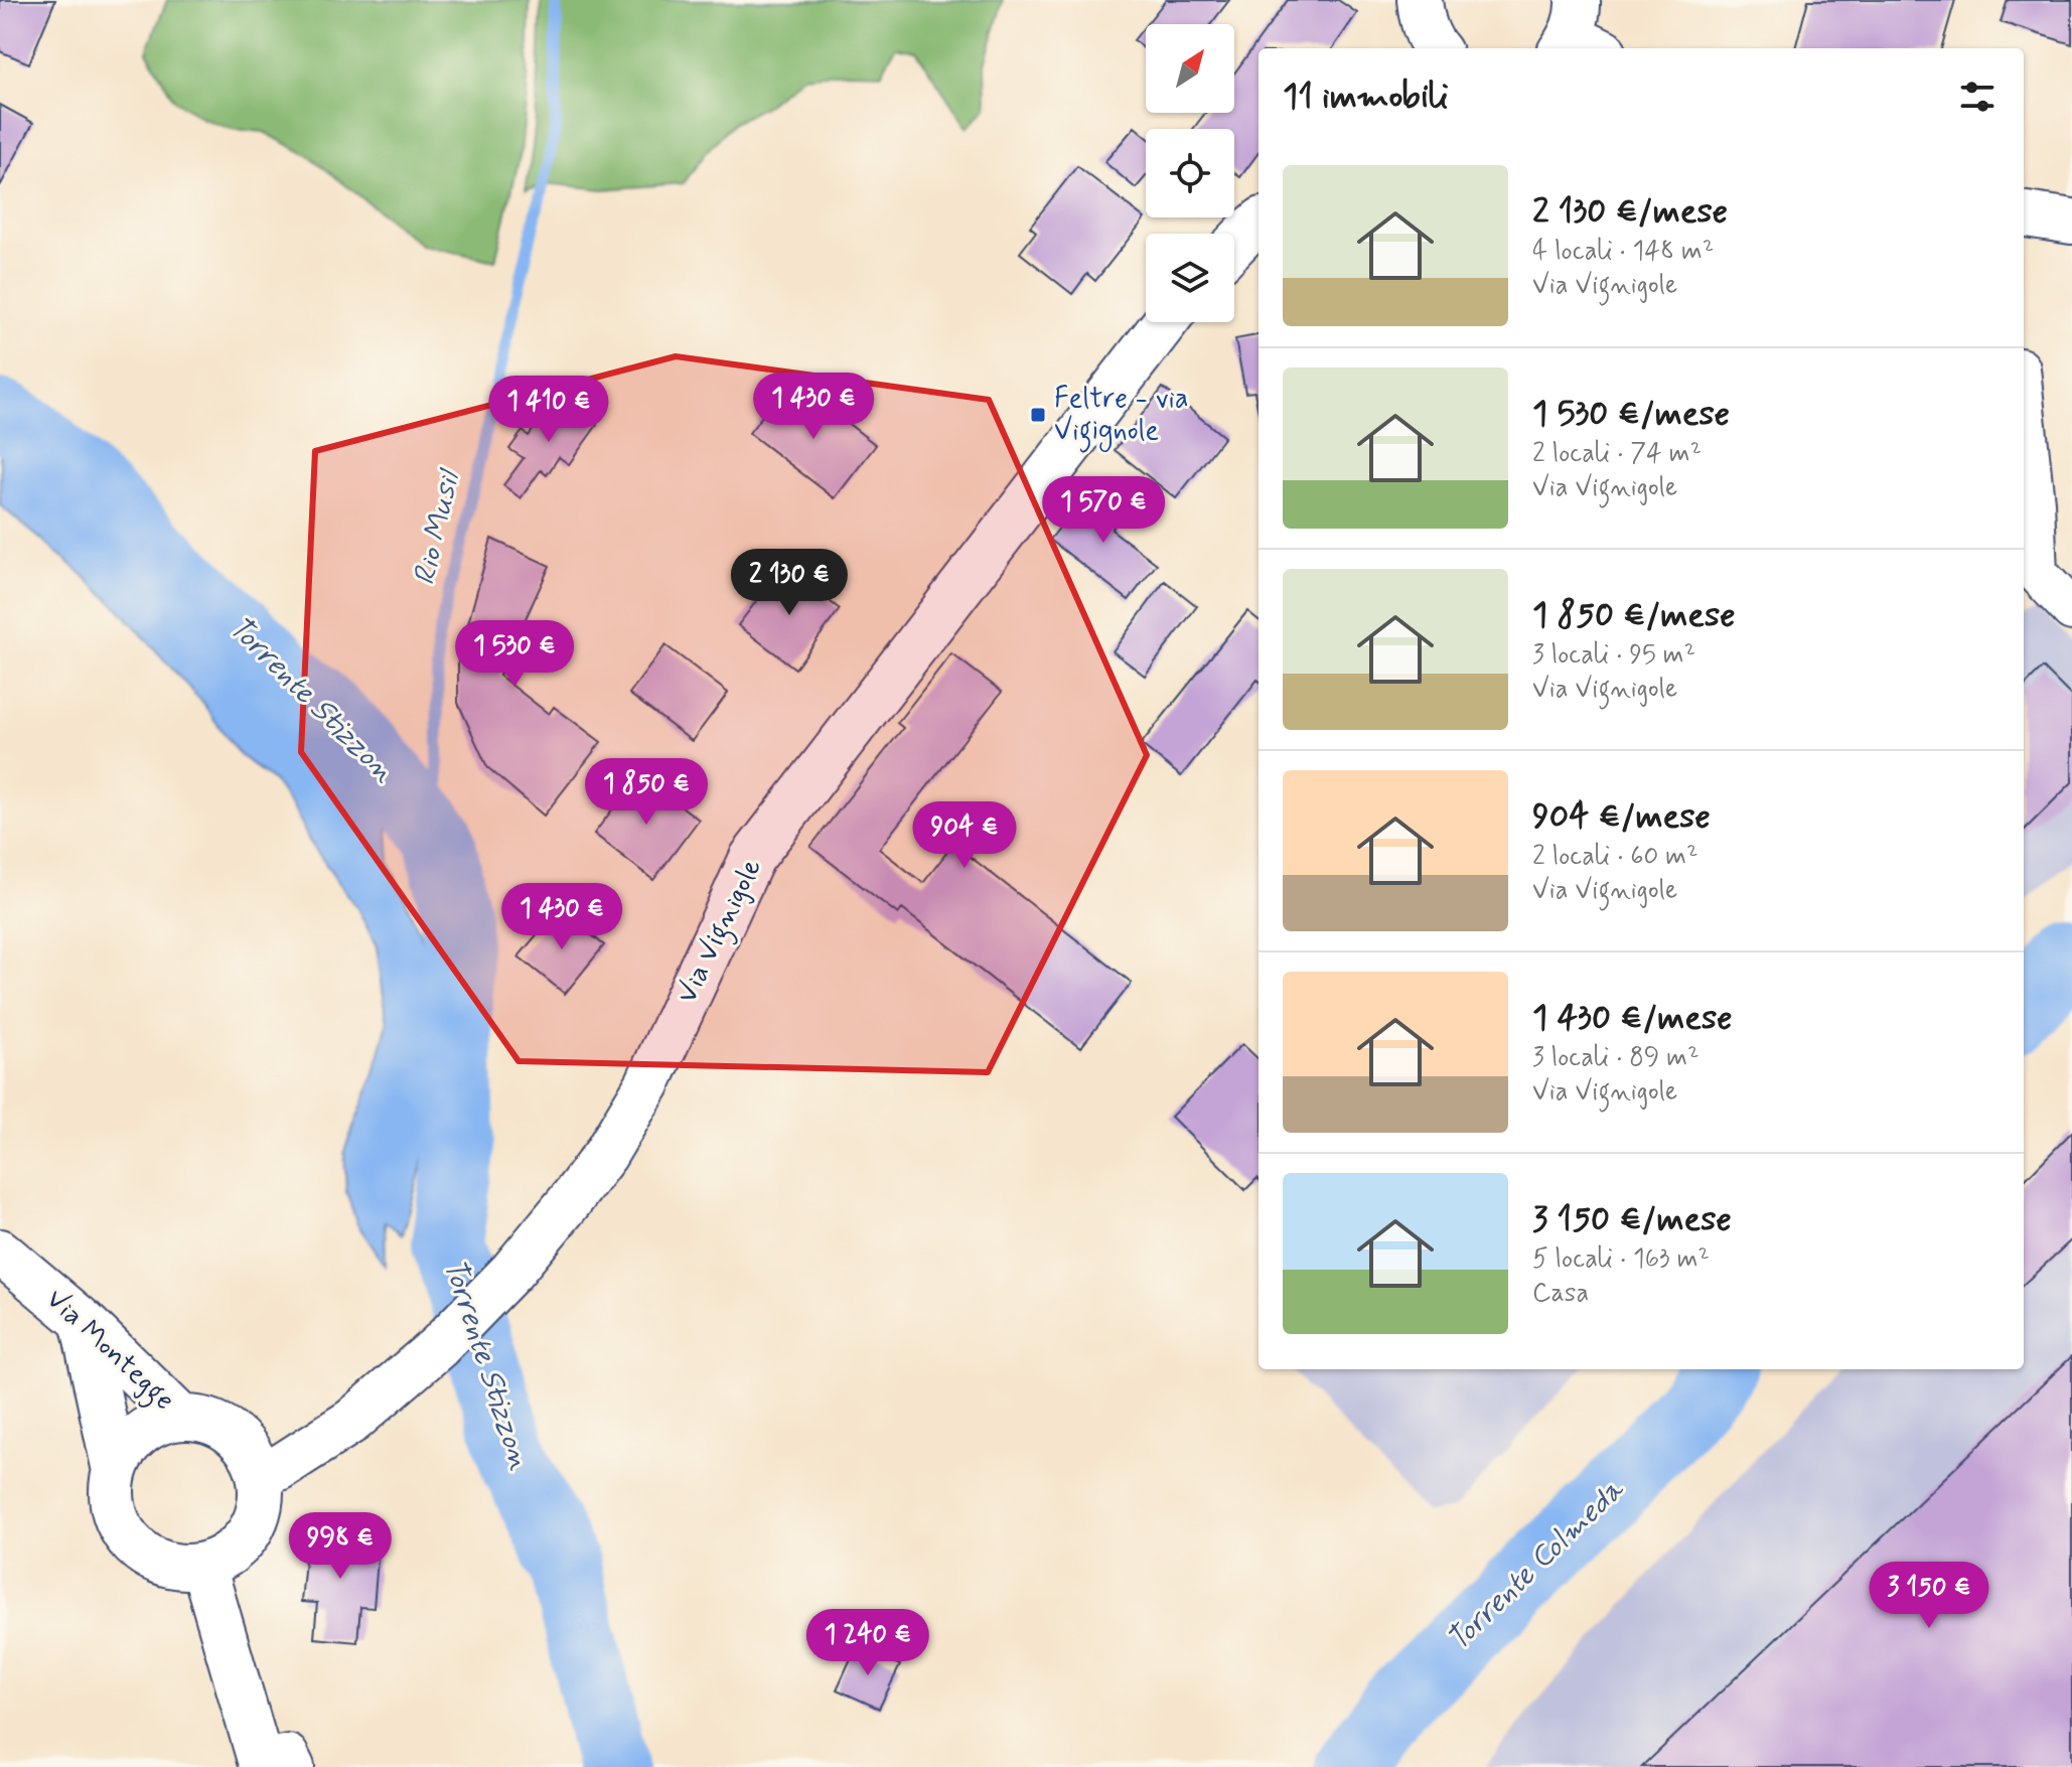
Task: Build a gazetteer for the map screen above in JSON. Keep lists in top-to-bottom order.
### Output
{
  "streets": {
    "street": ["Via Vignigole", "Via Montegge"]
  },
  "crossings": [
    ["Via Vignigole", "Via Montegge"]
  ],
  "water": ["Rio Musil", "Torrente Stizzon", "Torrente Colmeda"],
  "places": {
    "transit": ["Feltre - via Vigignole"]
  },
  "north": "top right",
  "page": {
    "heading": "11 immobili",
    "list": [
      {
        "name": "2 130 €/mese",
        "note": "4 locali · 148 m² · Via Vignigole"
      },
      {
        "name": "1 530 €/mese",
        "note": "2 locali · 74 m² · Via Vignigole"
      },
      {
        "name": "1 850 €/mese",
        "note": "3 locali · 95 m² · Via Vignigole"
      },
      {
        "name": "904 €/mese",
        "note": "2 locali · 60 m² · Via Vignigole"
      },
      {
        "name": "1 430 €/mese",
        "note": "3 locali · 89 m² · Via Vignigole"
      },
      {
        "name": "3 150 €/mese",
        "note": "5 locali · 163 m² · Casa"
      }
    ],
    "price": [
      "1 430 €",
      "1 410 €",
      "1 570 €",
      "2 130 €",
      "1 530 €",
      "1 850 €",
      "904 €",
      "1 430 €",
      "998 €",
      "3 150 €",
      "1 240 €"
    ]
  }
}
